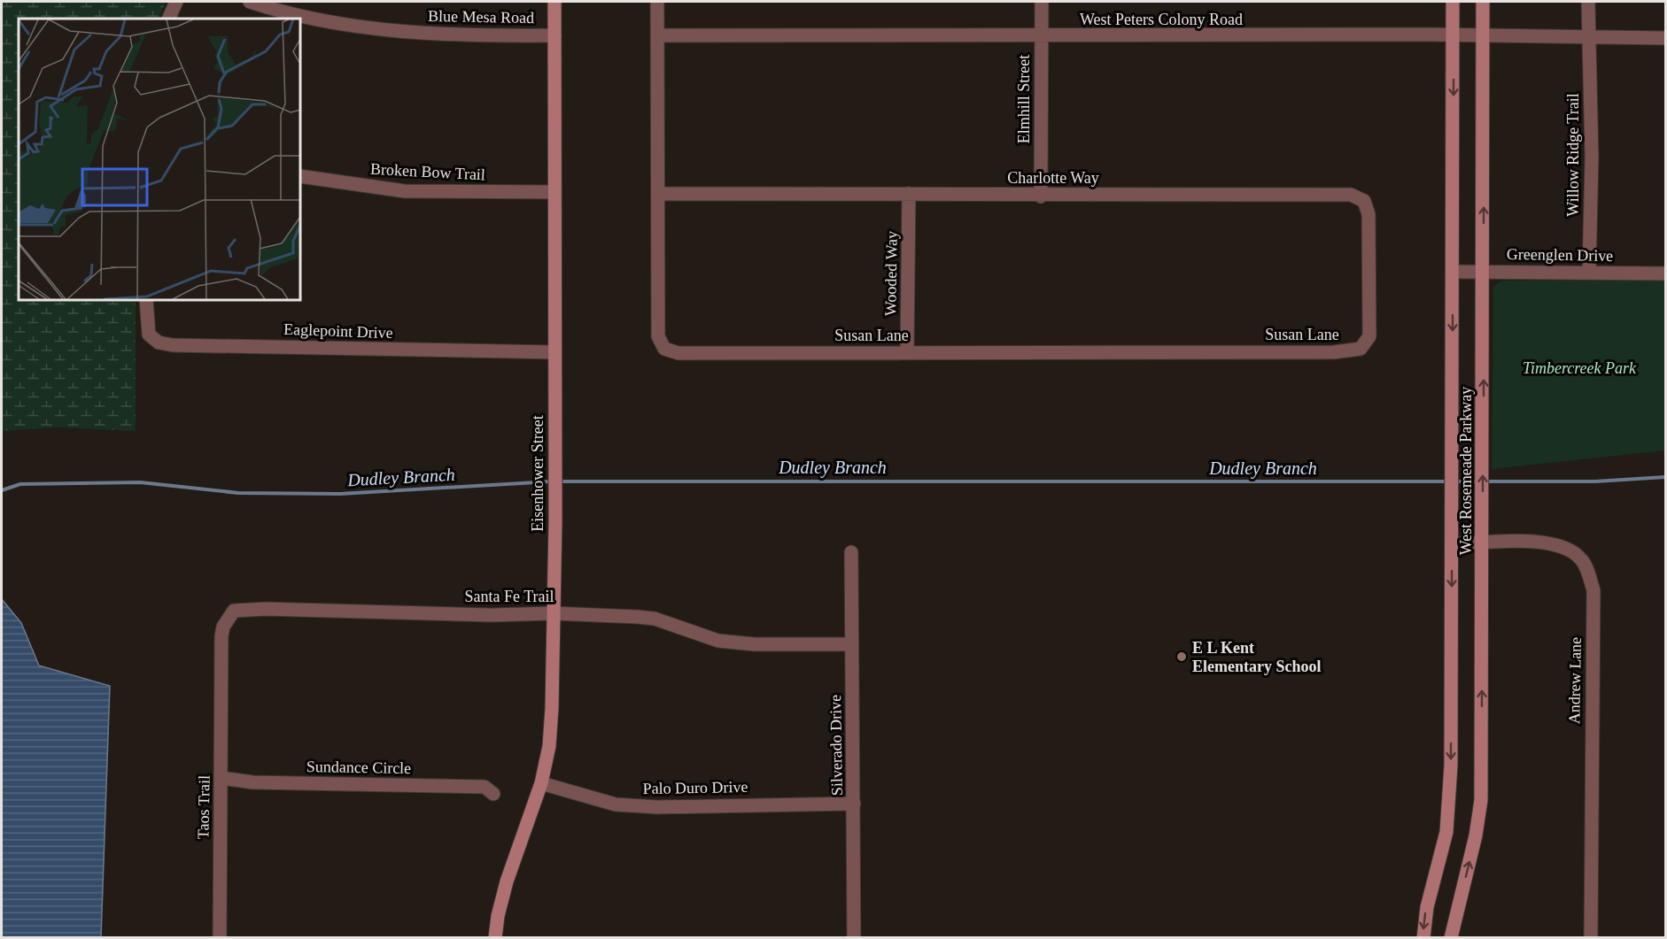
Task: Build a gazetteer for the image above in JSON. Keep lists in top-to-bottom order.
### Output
{
  "streets": {
    "main road": ["West Rosemeade Parkway", "Eisenhower Street"],
    "street": [
      "Blue Mesa Road",
      "West Peters Colony Road",
      "Elmhill Street",
      "Willow Ridge Trail",
      "Broken Bow Trail",
      "Charlotte Way",
      "Greenglen Drive",
      "Wooded Way",
      "Eaglepoint Drive",
      "Susan Lane",
      "Santa Fe Trail",
      "Andrew Lane",
      "Silverado Drive",
      "Sundance Circle",
      "Palo Duro Drive",
      "Taos Trail"
    ]
  },
  "crossings": [
    ["Blue Mesa Road", "Eisenhower Street"],
    ["West Peters Colony Road", "Elmhill Street"],
    ["West Peters Colony Road", "Willow Ridge Trail"],
    ["West Peters Colony Road", "Susan Lane"],
    ["West Peters Colony Road", "West Rosemeade Parkway"],
    ["Elmhill Street", "Charlotte Way"],
    ["Willow Ridge Trail", "Greenglen Drive"],
    ["Broken Bow Trail", "Eisenhower Street"],
    ["Charlotte Way", "Wooded Way"],
    ["Charlotte Way", "Susan Lane"],
    ["Greenglen Drive", "West Rosemeade Parkway"],
    ["Wooded Way", "Susan Lane"],
    ["Eaglepoint Drive", "Eisenhower Street"],
    ["West Rosemeade Parkway", "Andrew Lane"],
    ["Eisenhower Street", "Santa Fe Trail"],
    ["Eisenhower Street", "Palo Duro Drive"],
    ["Santa Fe Trail", "Silverado Drive"],
    ["Santa Fe Trail", "Taos Trail"],
    ["Silverado Drive", "Palo Duro Drive"],
    ["Sundance Circle", "Taos Trail"]
  ],
  "water": ["Dudley Branch"],
  "parks": ["Timbercreek Park"],
  "places": ["E L Kent Elementary School"]
}
